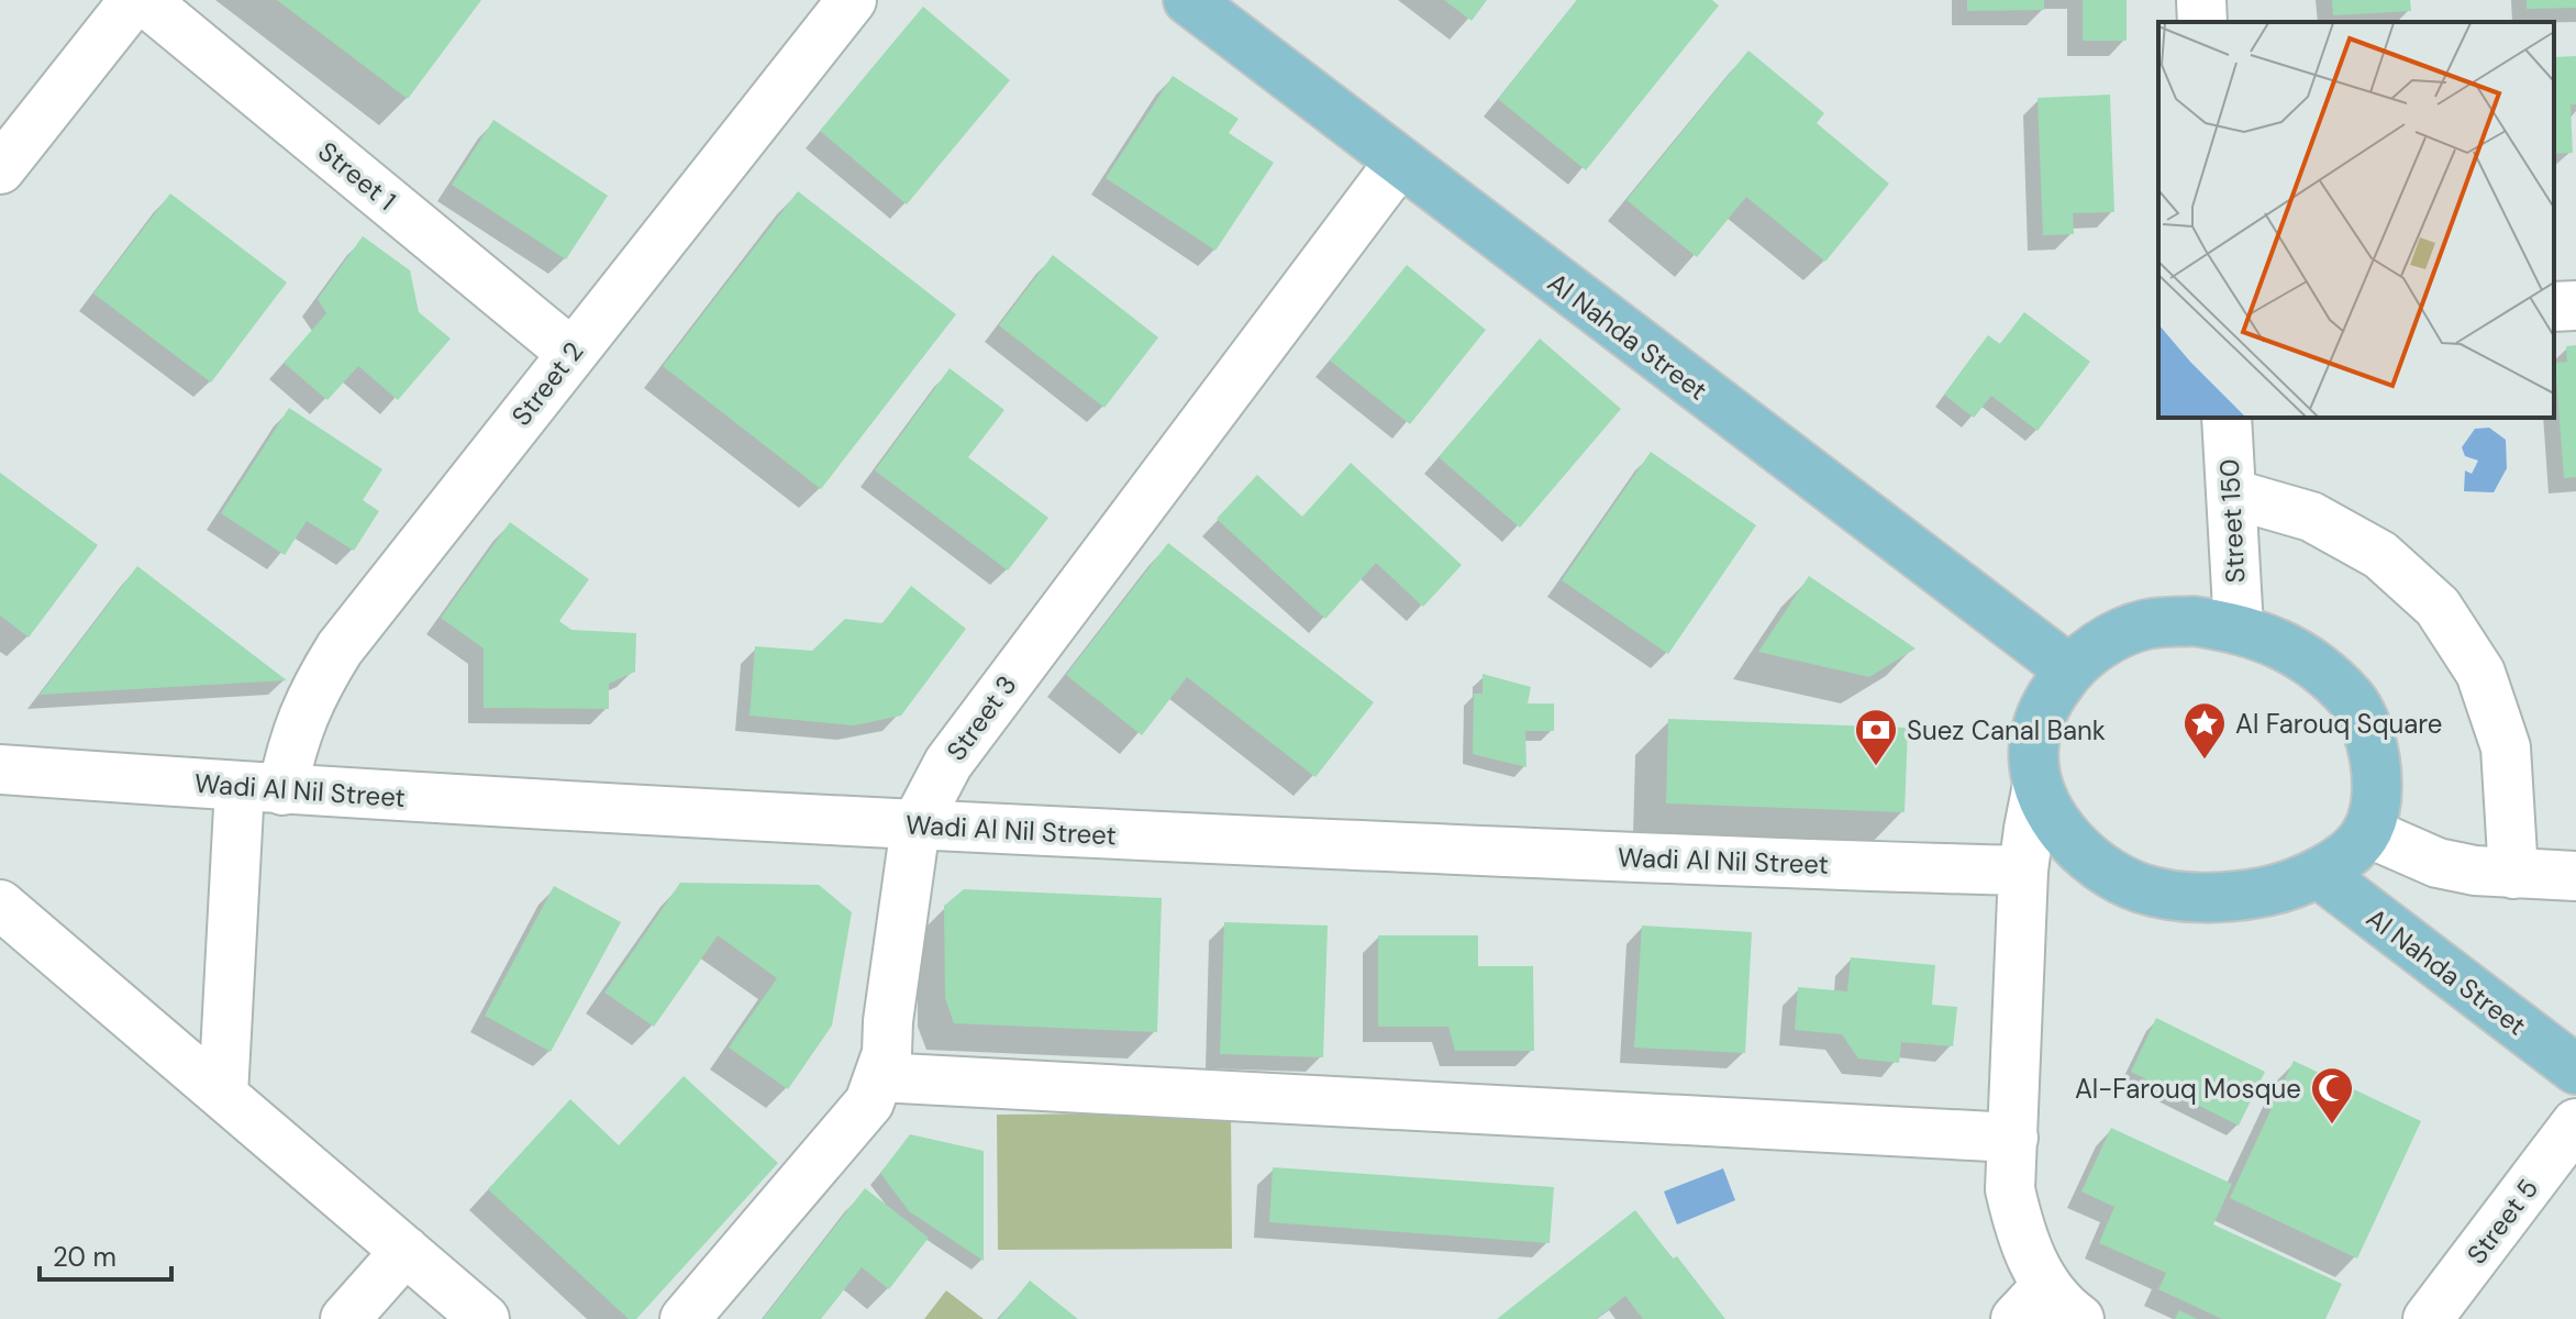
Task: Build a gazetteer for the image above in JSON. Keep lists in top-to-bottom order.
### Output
{
  "streets": {
    "main road": ["Al Nahda Street"],
    "street": [
      "Street 1",
      "Street 2",
      "Street 150",
      "Street 3",
      "Wadi Al Nil Street",
      "Street 5"
    ]
  },
  "crossings": [
    ["Street 1", "Street 2"],
    ["Al Nahda Street", "Street 150"],
    ["Al Nahda Street", "Street 3"],
    ["Street 2", "Wadi Al Nil Street"],
    ["Street 3", "Wadi Al Nil Street"]
  ],
  "places": {
    "place": ["Al Farouq Square"],
    "bank": ["Suez Canal Bank"],
    "mosque": ["Al-Farouq Mosque"]
  },
  "scale_bar": "20 m"
}
